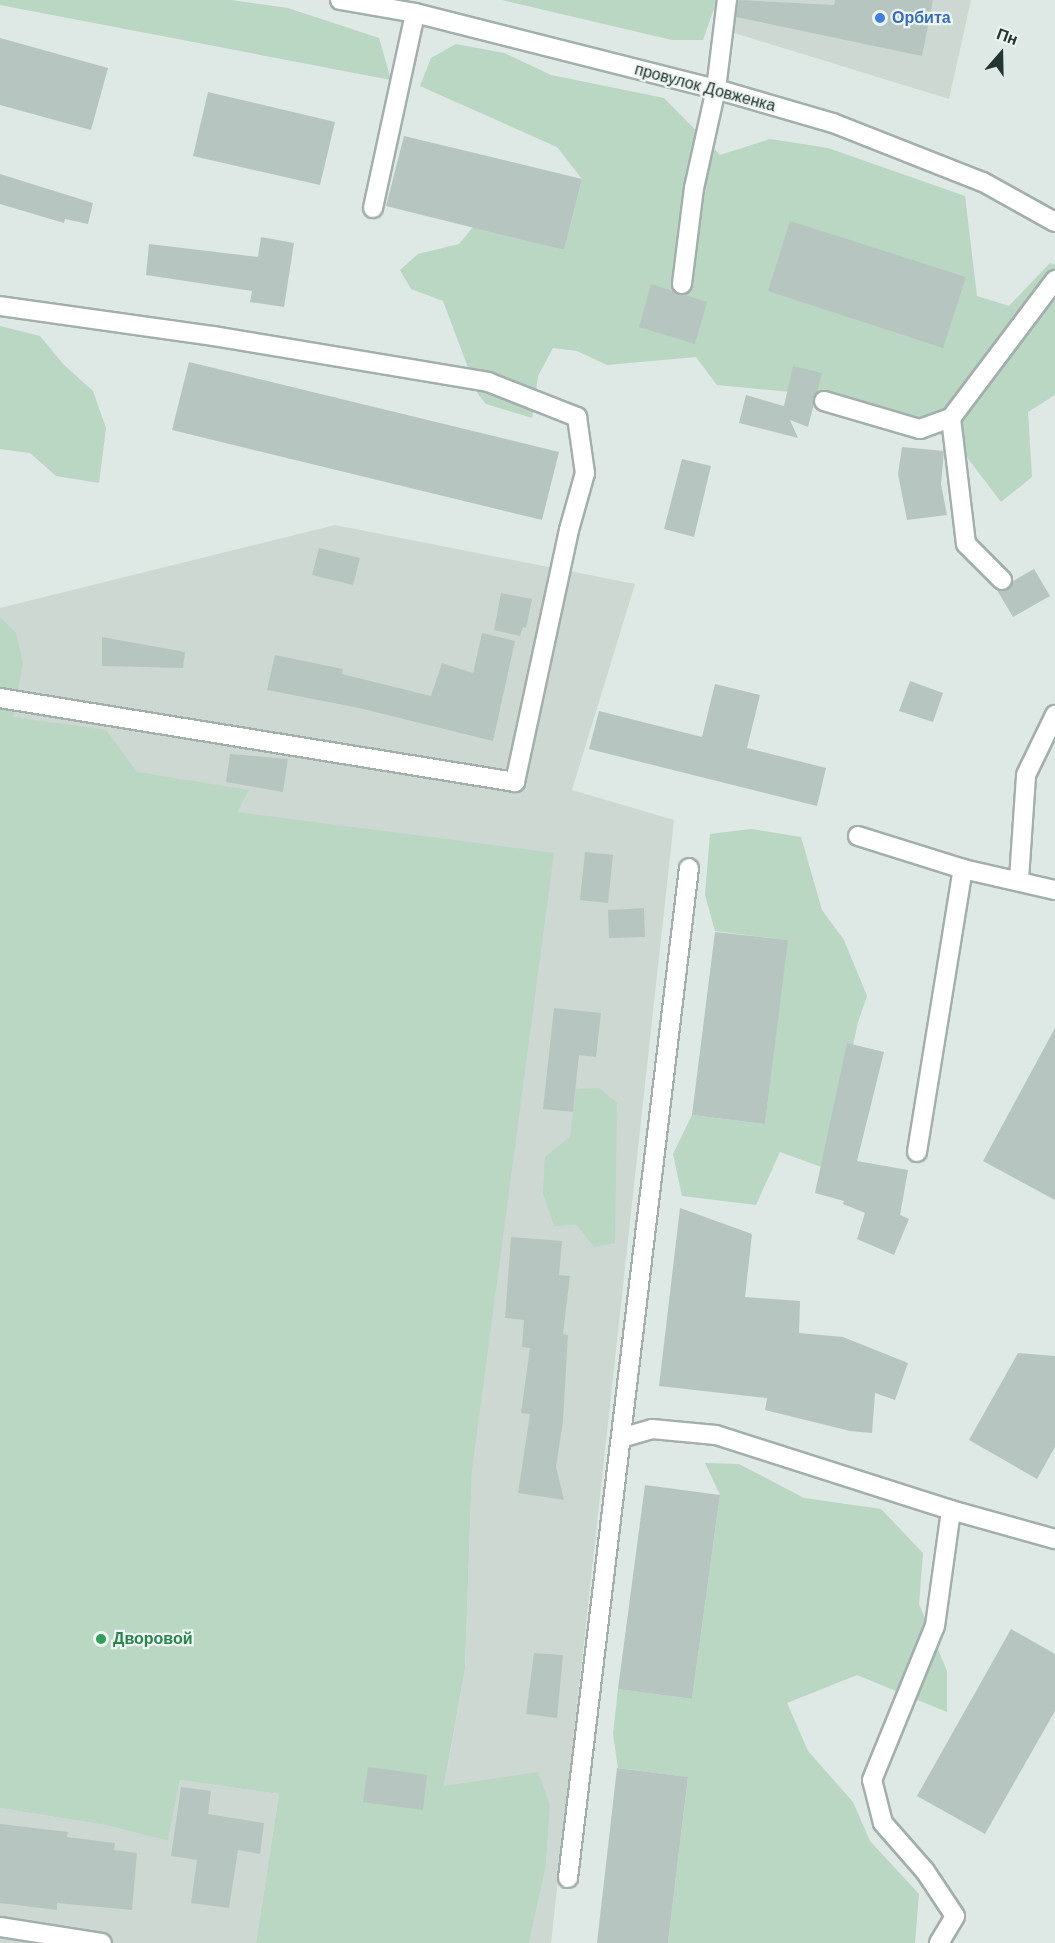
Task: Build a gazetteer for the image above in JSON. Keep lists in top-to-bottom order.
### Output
{
  "streets": {
    "street": ["провулок Довженка"]
  },
  "places": ["Орбита", "Дворовой"],
  "north": "top"
}
